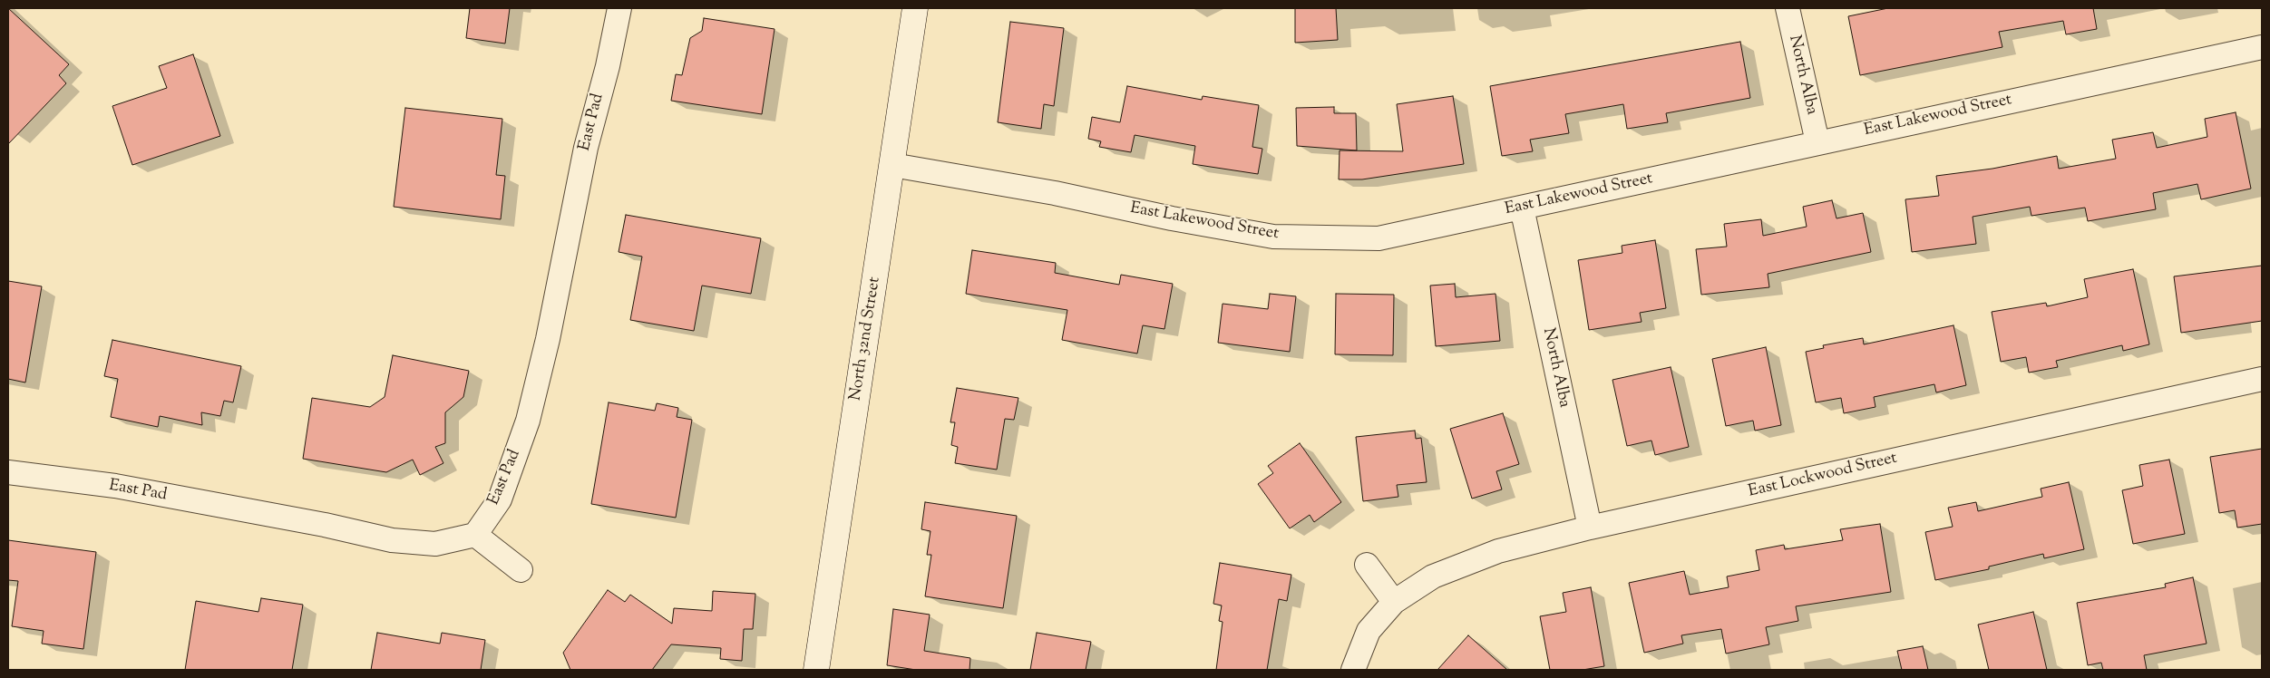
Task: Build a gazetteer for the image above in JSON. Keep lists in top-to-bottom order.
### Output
{
  "streets": {
    "street": [
      "North Alba",
      "East Lakewood Street",
      "East Pad",
      "North 32nd Street",
      "East Lockwood Street"
    ]
  },
  "crossings": [
    ["North Alba", "East Lakewood Street"],
    ["North Alba", "East Lockwood Street"],
    ["East Lakewood Street", "North 32nd Street"]
  ]
}
